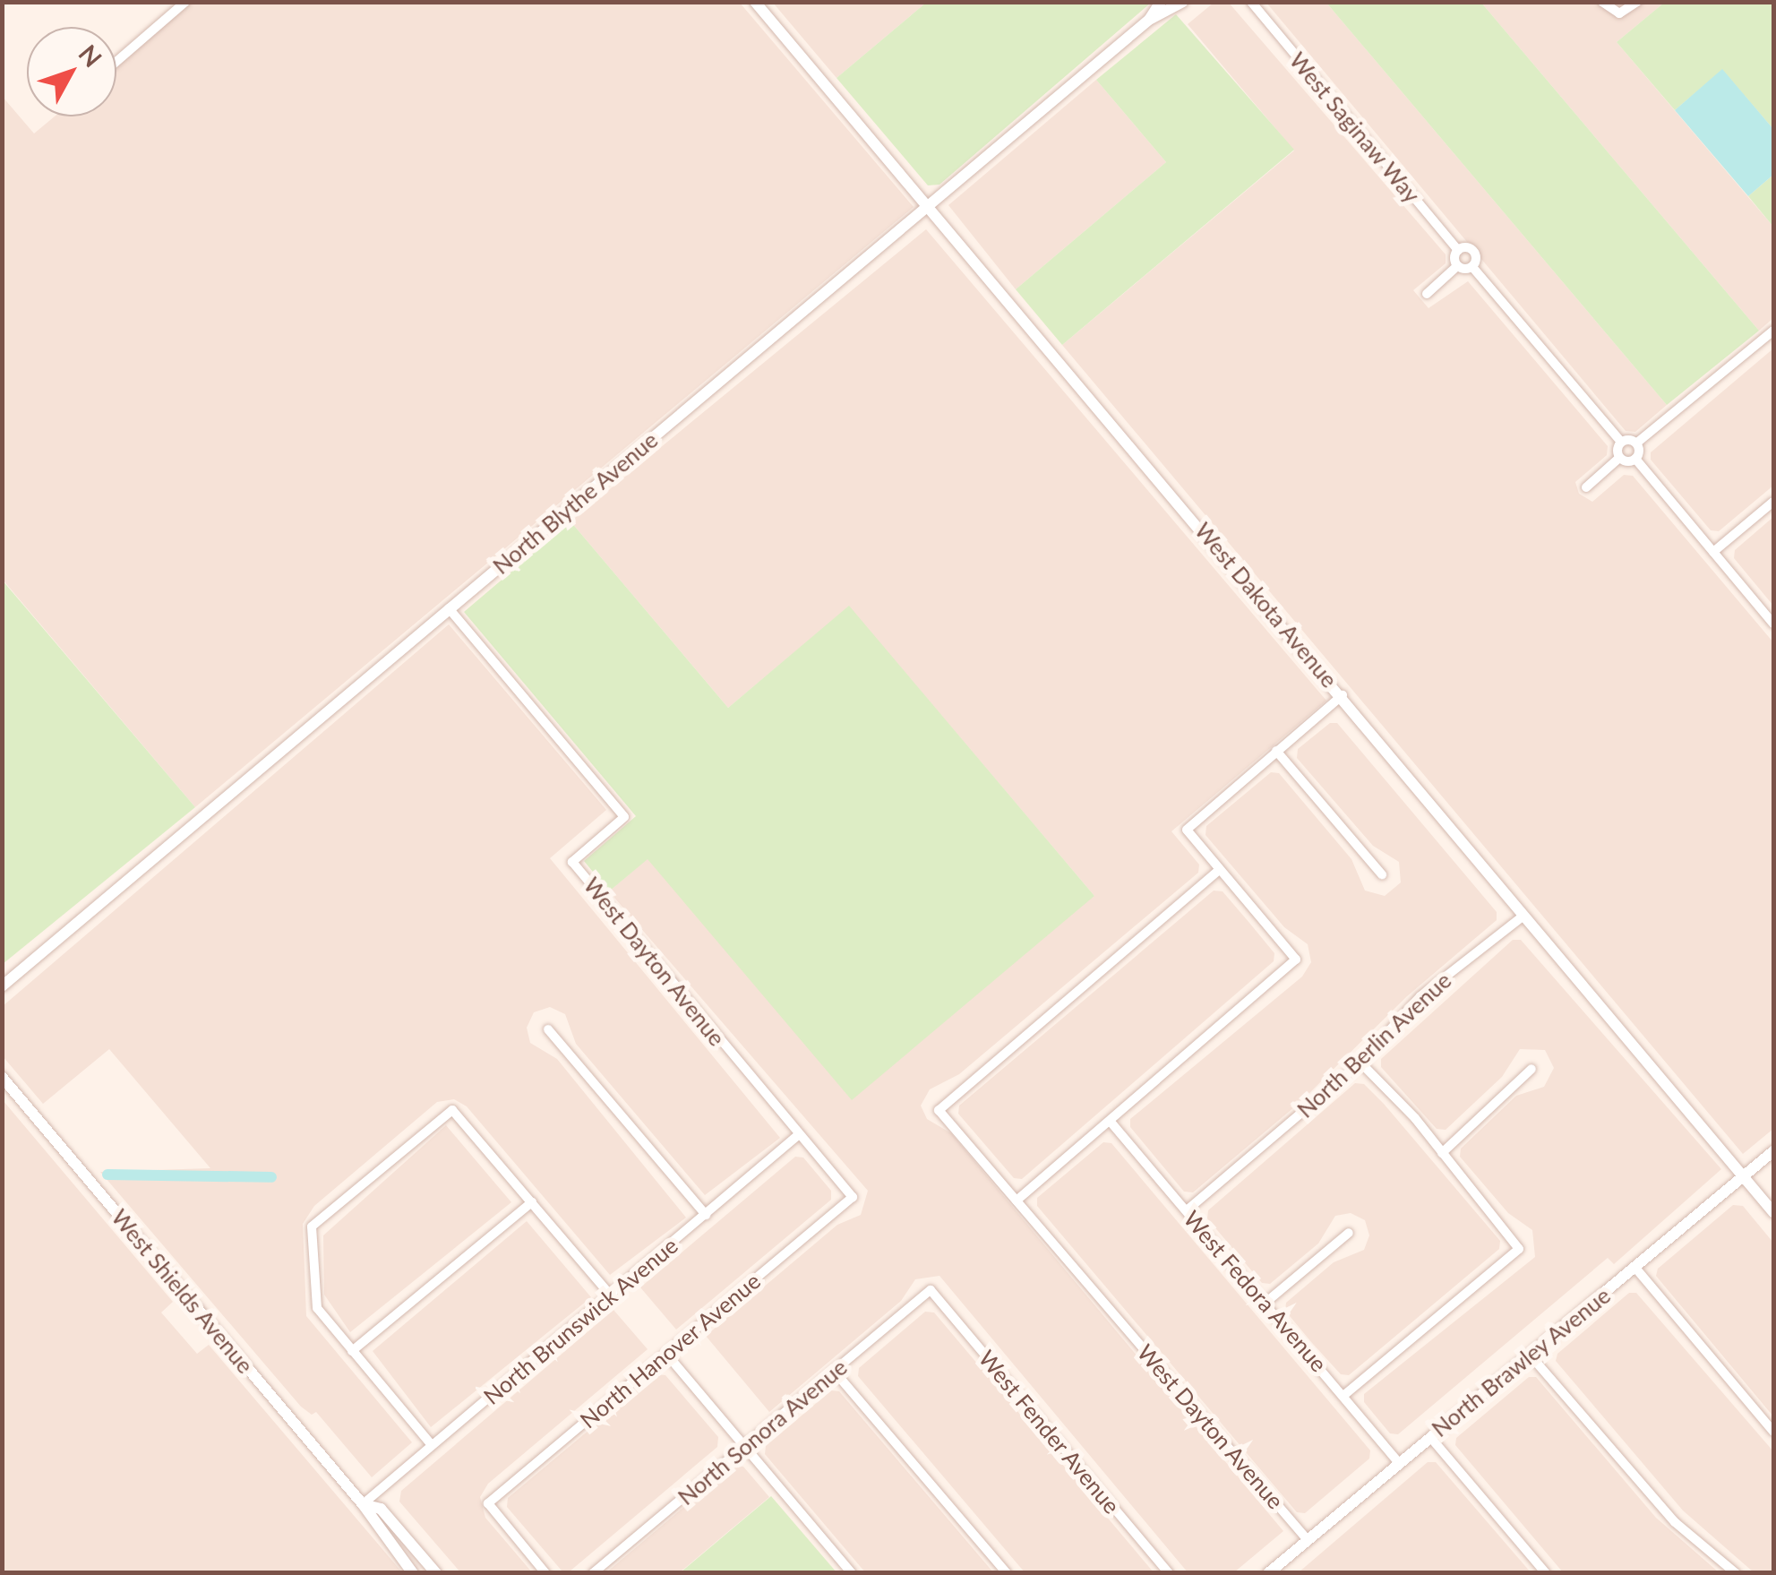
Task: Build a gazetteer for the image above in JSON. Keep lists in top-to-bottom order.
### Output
{
  "streets": {
    "street": [
      "West Saginaw Way",
      "North Blythe Avenue",
      "West Dakota Avenue",
      "West Dayton Avenue",
      "North Berlin Avenue",
      "West Shields Avenue",
      "West Fedora Avenue",
      "North Brunswick Avenue",
      "North Hanover Avenue",
      "North Brawley Avenue",
      "North Sonora Avenue",
      "West Fender Avenue"
    ]
  },
  "crossings": [
    ["North Blythe Avenue", "West Dakota Avenue"],
    ["North Blythe Avenue", "West Dayton Avenue"],
    ["West Dakota Avenue", "North Berlin Avenue"],
    ["West Dakota Avenue", "North Brawley Avenue"],
    ["West Dayton Avenue", "North Brunswick Avenue"],
    ["West Dayton Avenue", "North Hanover Avenue"],
    ["West Dayton Avenue", "North Brawley Avenue"],
    ["North Berlin Avenue", "West Fedora Avenue"],
    ["West Shields Avenue", "North Brunswick Avenue"],
    ["West Fedora Avenue", "North Brawley Avenue"],
    ["North Sonora Avenue", "West Fender Avenue"]
  ],
  "north": "top right"
}
